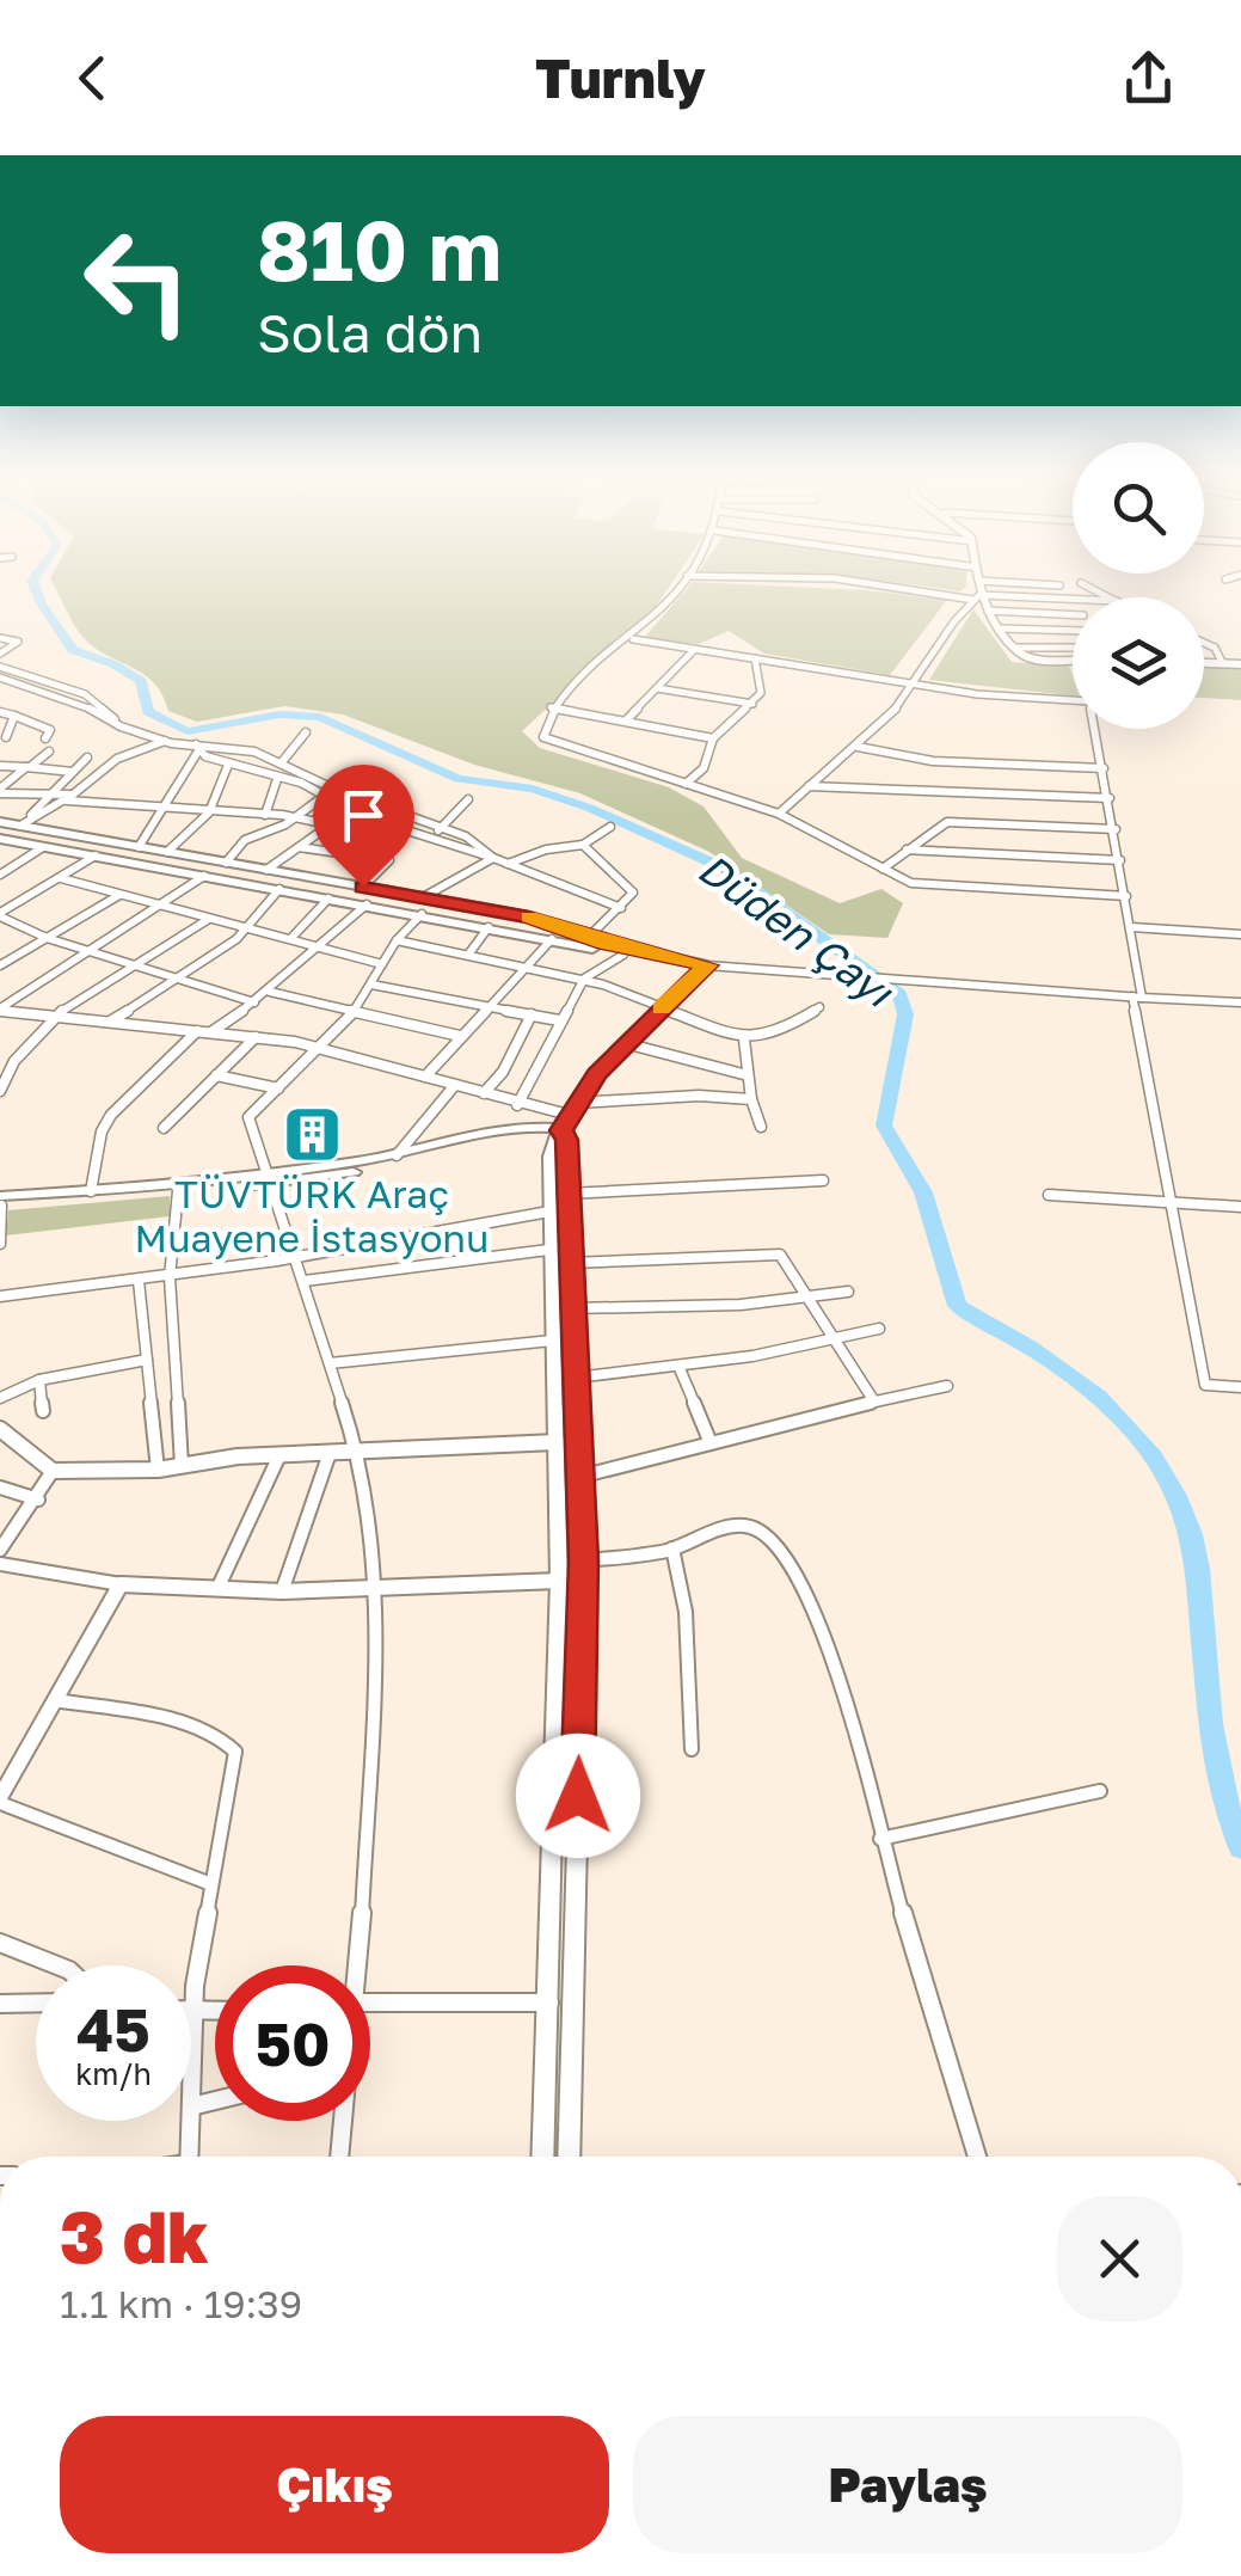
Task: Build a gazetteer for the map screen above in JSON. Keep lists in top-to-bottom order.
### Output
{
  "water": ["Düden Çayı"],
  "places": {
    "building": ["TÜVTÜRK Araç Muayene İstasyonu"]
  },
  "page": {
    "header": "Turnly",
    "turn": ["810 m", "Sola dön"],
    "speed": "45 km/h",
    "limit": "50",
    "heading": ["3 dk", "1.1 km · 19:39"],
    "buttons": ["Çıkış", "Paylaş"]
  }
}
